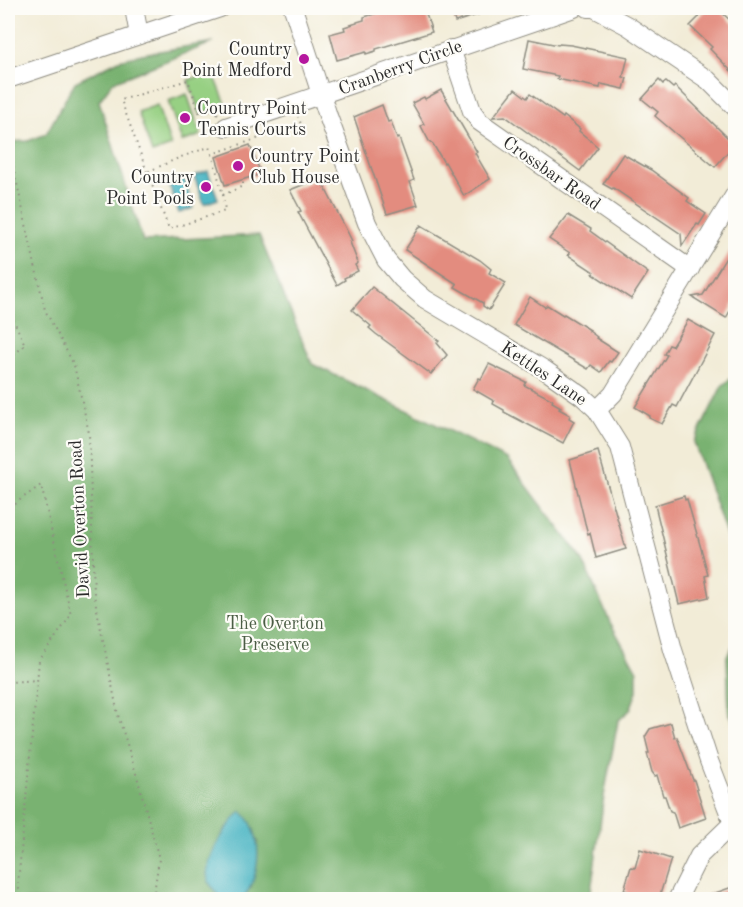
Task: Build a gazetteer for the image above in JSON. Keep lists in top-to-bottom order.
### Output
{
  "streets": {
    "street": ["Cranberry Circle", "Crossbar Road", "Kettles Lane"],
    "path": ["David Overton Road"]
  },
  "crossings": [
    ["Cranberry Circle", "Crossbar Road"],
    ["Cranberry Circle", "Kettles Lane"]
  ],
  "parks": ["The Overton Preserve"],
  "places": [
    "Country Point Medford",
    "Country Point Tennis Courts",
    "Country Point Club House",
    "Country Point Pools"
  ]
}
